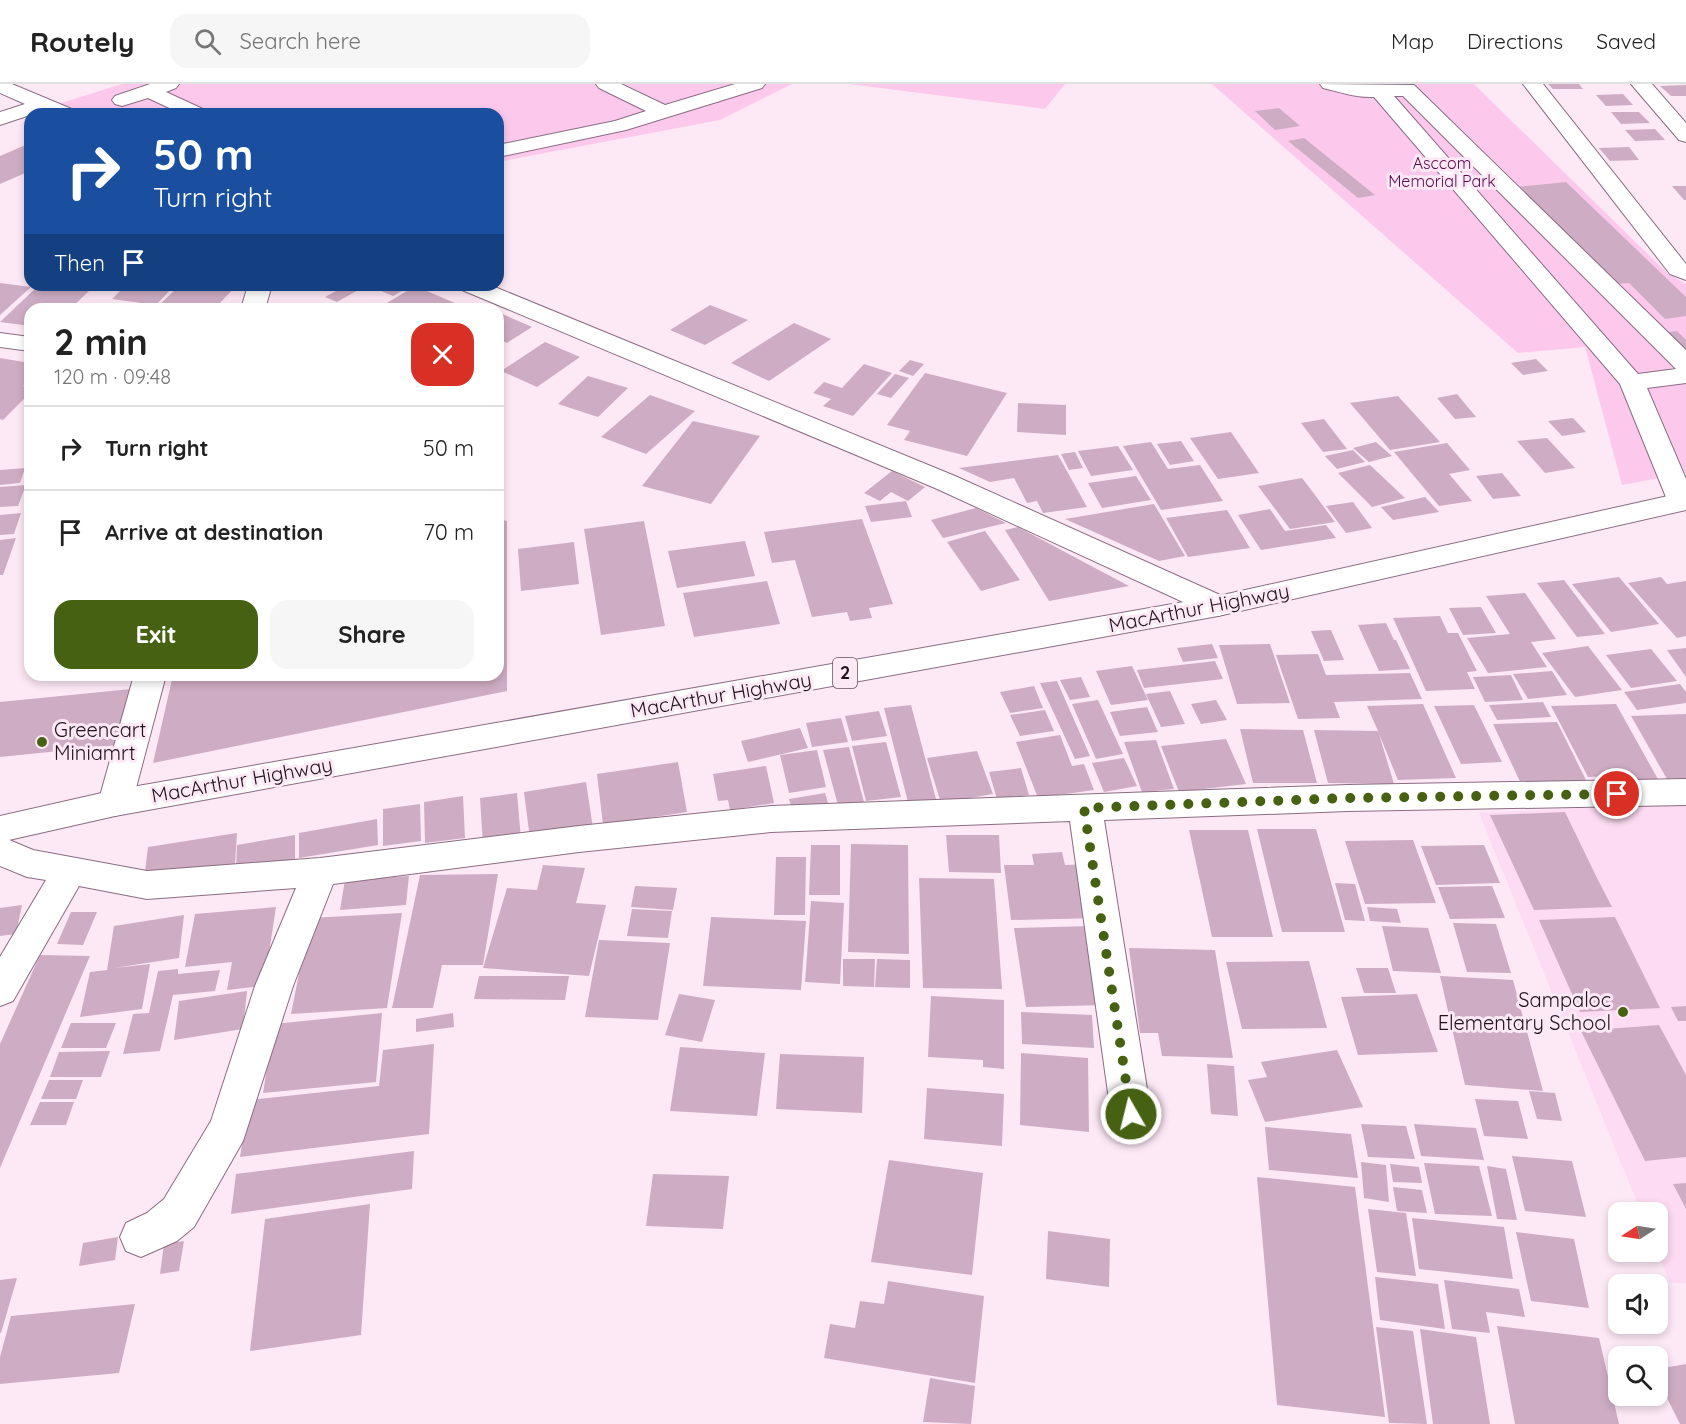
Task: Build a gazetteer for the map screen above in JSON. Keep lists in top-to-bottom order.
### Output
{
  "streets": {
    "main road": ["MacArthur Highway", "2"]
  },
  "parks": ["Asccom Memorial Park"],
  "places": ["Greencart Miniamrt", "Sampaloc Elementary School"],
  "north": "left",
  "page": {
    "header": "Routely",
    "search": "Search here",
    "nav": ["Map", "Directions", "Saved"],
    "turn": ["50 m", "Turn right"],
    "then": "Then",
    "heading": ["2 min", "120 m · 09:48"],
    "list": [
      {
        "name": "Turn right",
        "value": "50 m"
      },
      {
        "name": "Arrive at destination",
        "value": "70 m"
      }
    ],
    "buttons": ["Exit", "Share"]
  }
}
